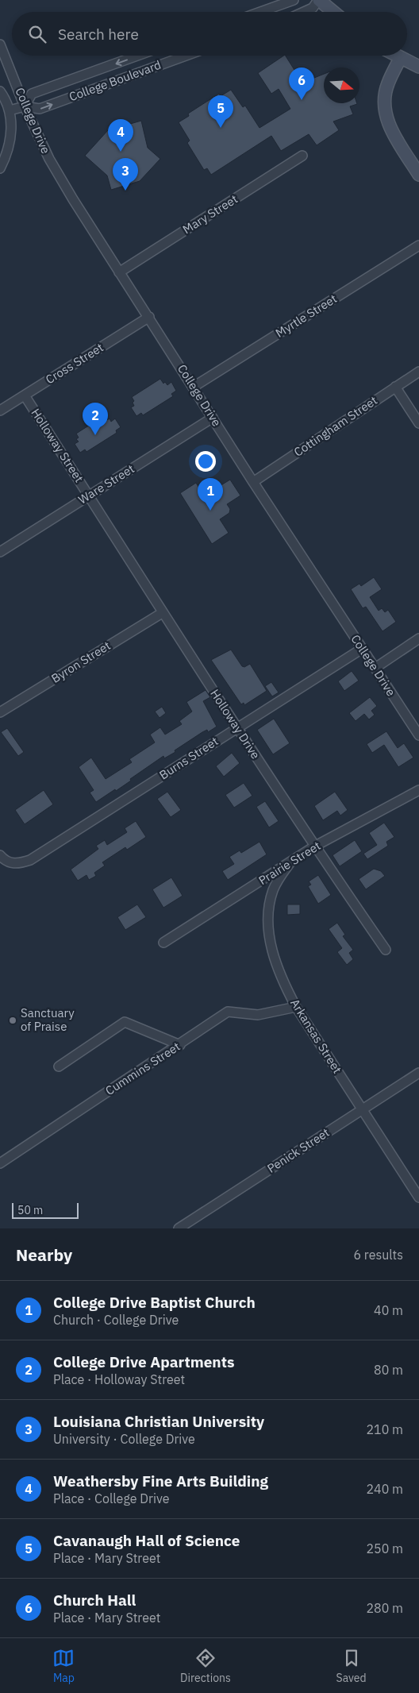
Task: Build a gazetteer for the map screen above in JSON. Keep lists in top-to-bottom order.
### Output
{
  "streets": {
    "street": [
      "College Boulevard",
      "College Drive",
      "Mary Street",
      "Myrtle Street",
      "Cross Street",
      "Cottingham Street",
      "Holloway Street",
      "Ware Street",
      "Byron Street",
      "Holloway Drive",
      "Burns Street",
      "Prairie Street",
      "Arkansas Street",
      "Cummins Street",
      "Penick Street"
    ]
  },
  "crossings": [
    ["College Boulevard", "College Drive"],
    ["College Drive", "Mary Street"],
    ["College Drive", "Myrtle Street"],
    ["College Drive", "Cross Street"],
    ["College Drive", "Cottingham Street"],
    ["College Drive", "Ware Street"],
    ["College Drive", "Burns Street"],
    ["Cross Street", "Holloway Street"],
    ["Holloway Street", "Ware Street"],
    ["Holloway Street", "Holloway Drive"],
    ["Ware Street", "Holloway Drive"],
    ["Byron Street", "Holloway Drive"],
    ["Holloway Drive", "Burns Street"],
    ["Holloway Drive", "Prairie Street"],
    ["Prairie Street", "Arkansas Street"],
    ["Arkansas Street", "Cummins Street"],
    ["Arkansas Street", "Penick Street"]
  ],
  "places": ["Sanctuary of Praise"],
  "scale_bar": "50 m",
  "north": "right",
  "page": {
    "search": "Search here",
    "pins": [
      "6",
      "5",
      "4",
      "3",
      "2",
      "1"
    ],
    "scale": "50 m",
    "heading": ["Nearby", "6 results"],
    "list": [
      {
        "mark": "1",
        "name": "College Drive Baptist Church",
        "note": "Church · College Drive",
        "value": "40 m"
      },
      {
        "mark": "2",
        "name": "College Drive Apartments",
        "note": "Place · Holloway Street",
        "value": "80 m"
      },
      {
        "mark": "3",
        "name": "Louisiana Christian University",
        "note": "University · College Drive",
        "value": "210 m"
      },
      {
        "mark": "4",
        "name": "Weathersby Fine Arts Building",
        "note": "Place · College Drive",
        "value": "240 m"
      },
      {
        "mark": "5",
        "name": "Cavanaugh Hall of Science",
        "note": "Place · Mary Street",
        "value": "250 m"
      },
      {
        "mark": "6",
        "name": "Church Hall",
        "note": "Place · Mary Street",
        "value": "280 m"
      }
    ],
    "nav": ["Map", "Directions", "Saved"]
  }
}
